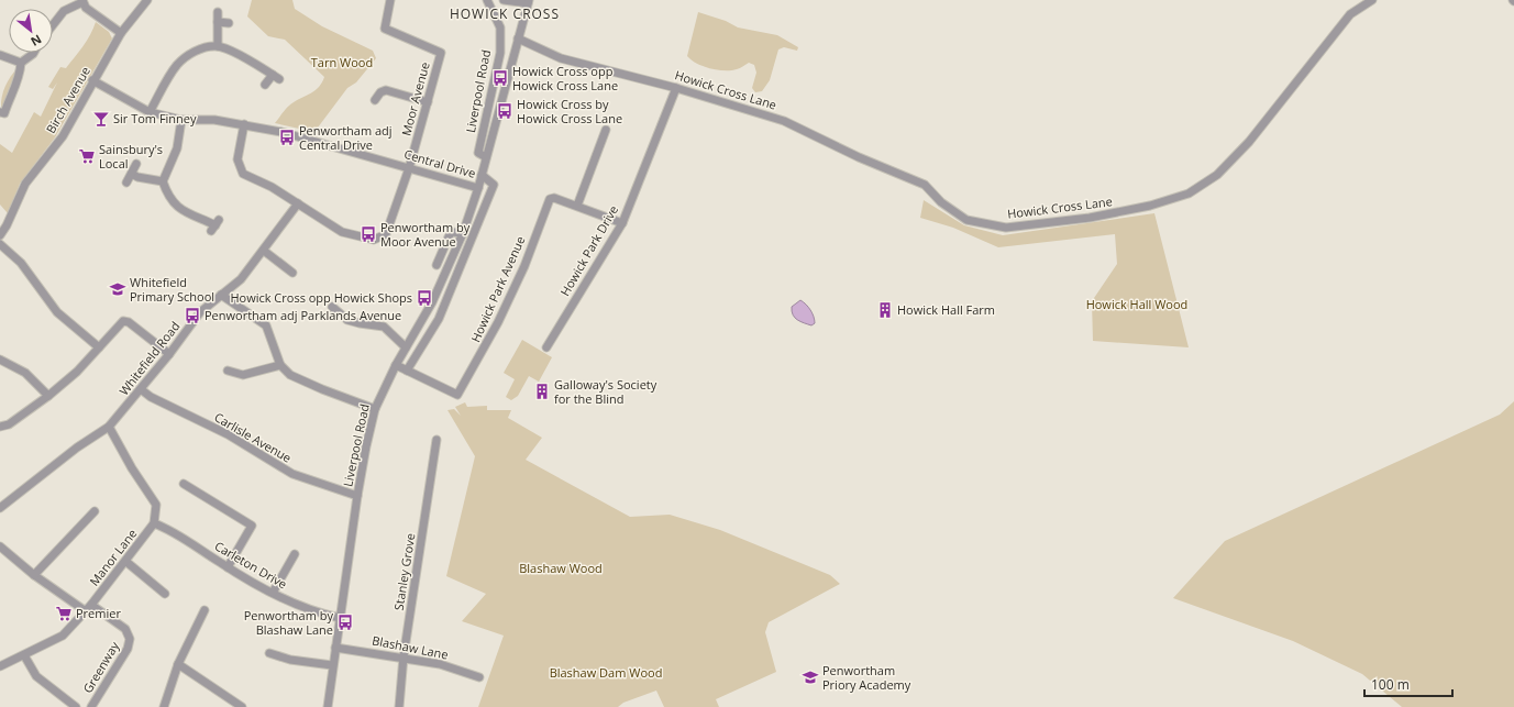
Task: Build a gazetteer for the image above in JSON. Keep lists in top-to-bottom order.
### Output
{
  "streets": {
    "street": [
      "Howick Cross Lane",
      "Liverpool Road",
      "Moor Avenue",
      "Birch Avenue",
      "Central Drive",
      "Howick Park Drive",
      "Howick Park Avenue",
      "Whitefield Road",
      "Carlisle Avenue",
      "Manor Lane",
      "Carleton Drive",
      "Stanley Grove",
      "Blashaw Lane",
      "Greenway"
    ]
  },
  "crossings": [
    ["Howick Cross Lane", "Liverpool Road"],
    ["Howick Cross Lane", "Howick Park Drive"],
    ["Liverpool Road", "Central Drive"],
    ["Liverpool Road", "Howick Park Avenue"],
    ["Liverpool Road", "Carlisle Avenue"],
    ["Liverpool Road", "Carleton Drive"],
    ["Liverpool Road", "Blashaw Lane"],
    ["Moor Avenue", "Central Drive"],
    ["Moor Avenue", "Whitefield Road"],
    ["Birch Avenue", "Central Drive"],
    ["Howick Park Drive", "Howick Park Avenue"],
    ["Whitefield Road", "Carlisle Avenue"],
    ["Manor Lane", "Carleton Drive"],
    ["Manor Lane", "Greenway"],
    ["Stanley Grove", "Blashaw Lane"]
  ],
  "districts": ["HOWICK CROSS"],
  "parks": [
    "Tarn Wood",
    "Howick Hall Wood",
    "Blashaw Wood",
    "Blashaw Dam Wood"
  ],
  "places": {
    "bus stop": [
      "Howick Cross opp Howick Cross Lane",
      "Howick Cross by Howick Cross Lane",
      "Penwortham adj Central Drive",
      "Penwortham by Moor Avenue",
      "Howick Cross opp Howick Shops",
      "Penwortham adj Parklands Avenue",
      "Penwortham by Blashaw Lane"
    ],
    "bar": ["Sir Tom Finney"],
    "supermarket": ["Sainsbury's Local", "Premier"],
    "school or university": ["Whitefield Primary School", "Penwortham Priory Academy"],
    "building": ["Howick Hall Farm", "Galloway's Society for the Blind"]
  },
  "scale_bar": "100 m",
  "north": "bottom right"
}
